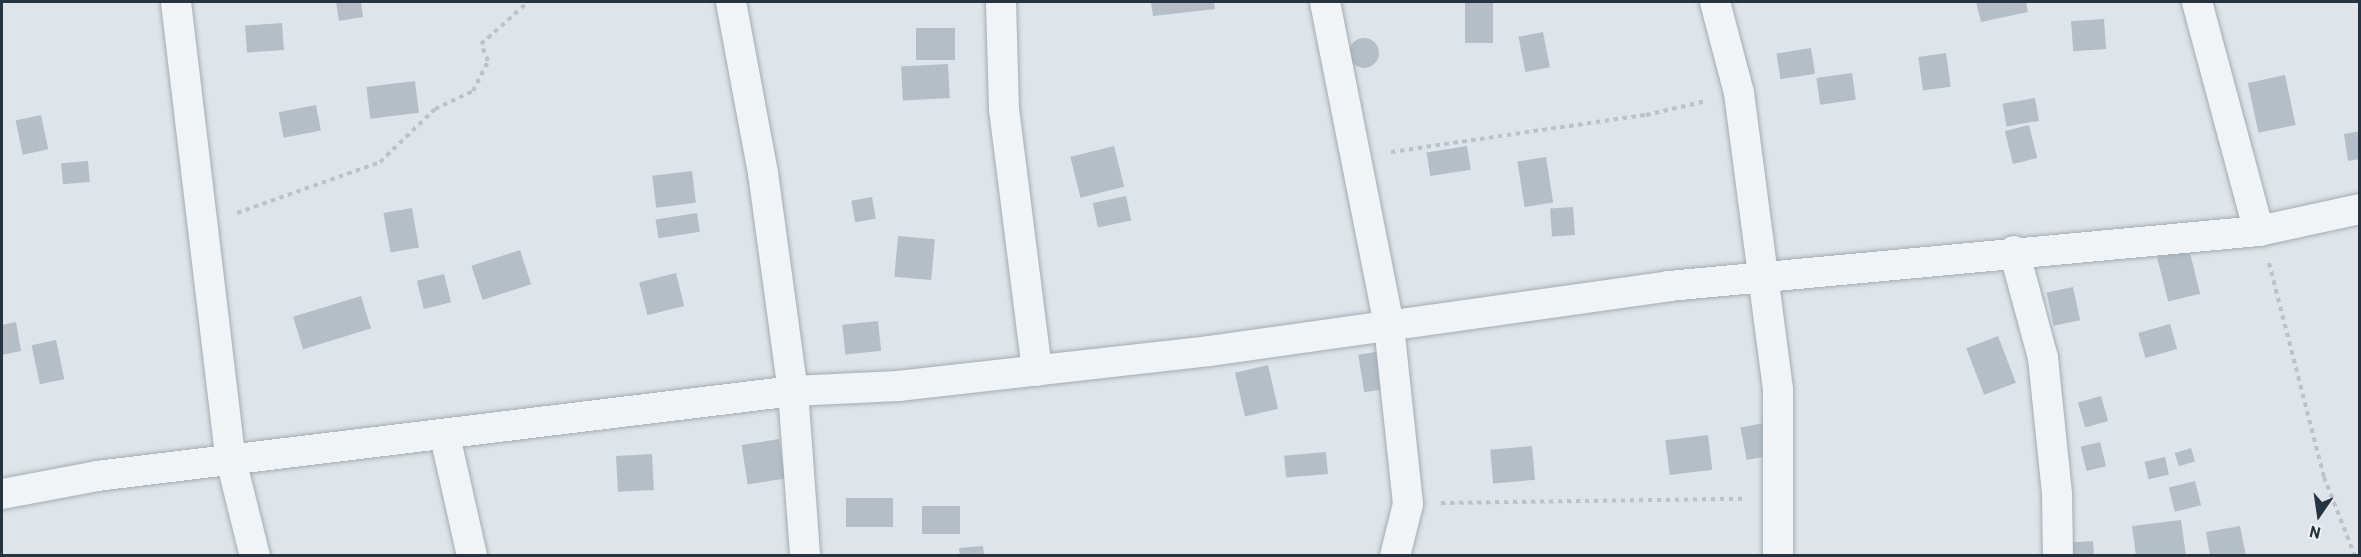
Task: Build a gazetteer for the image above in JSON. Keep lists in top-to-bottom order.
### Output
{
  "north": "bottom"
}
